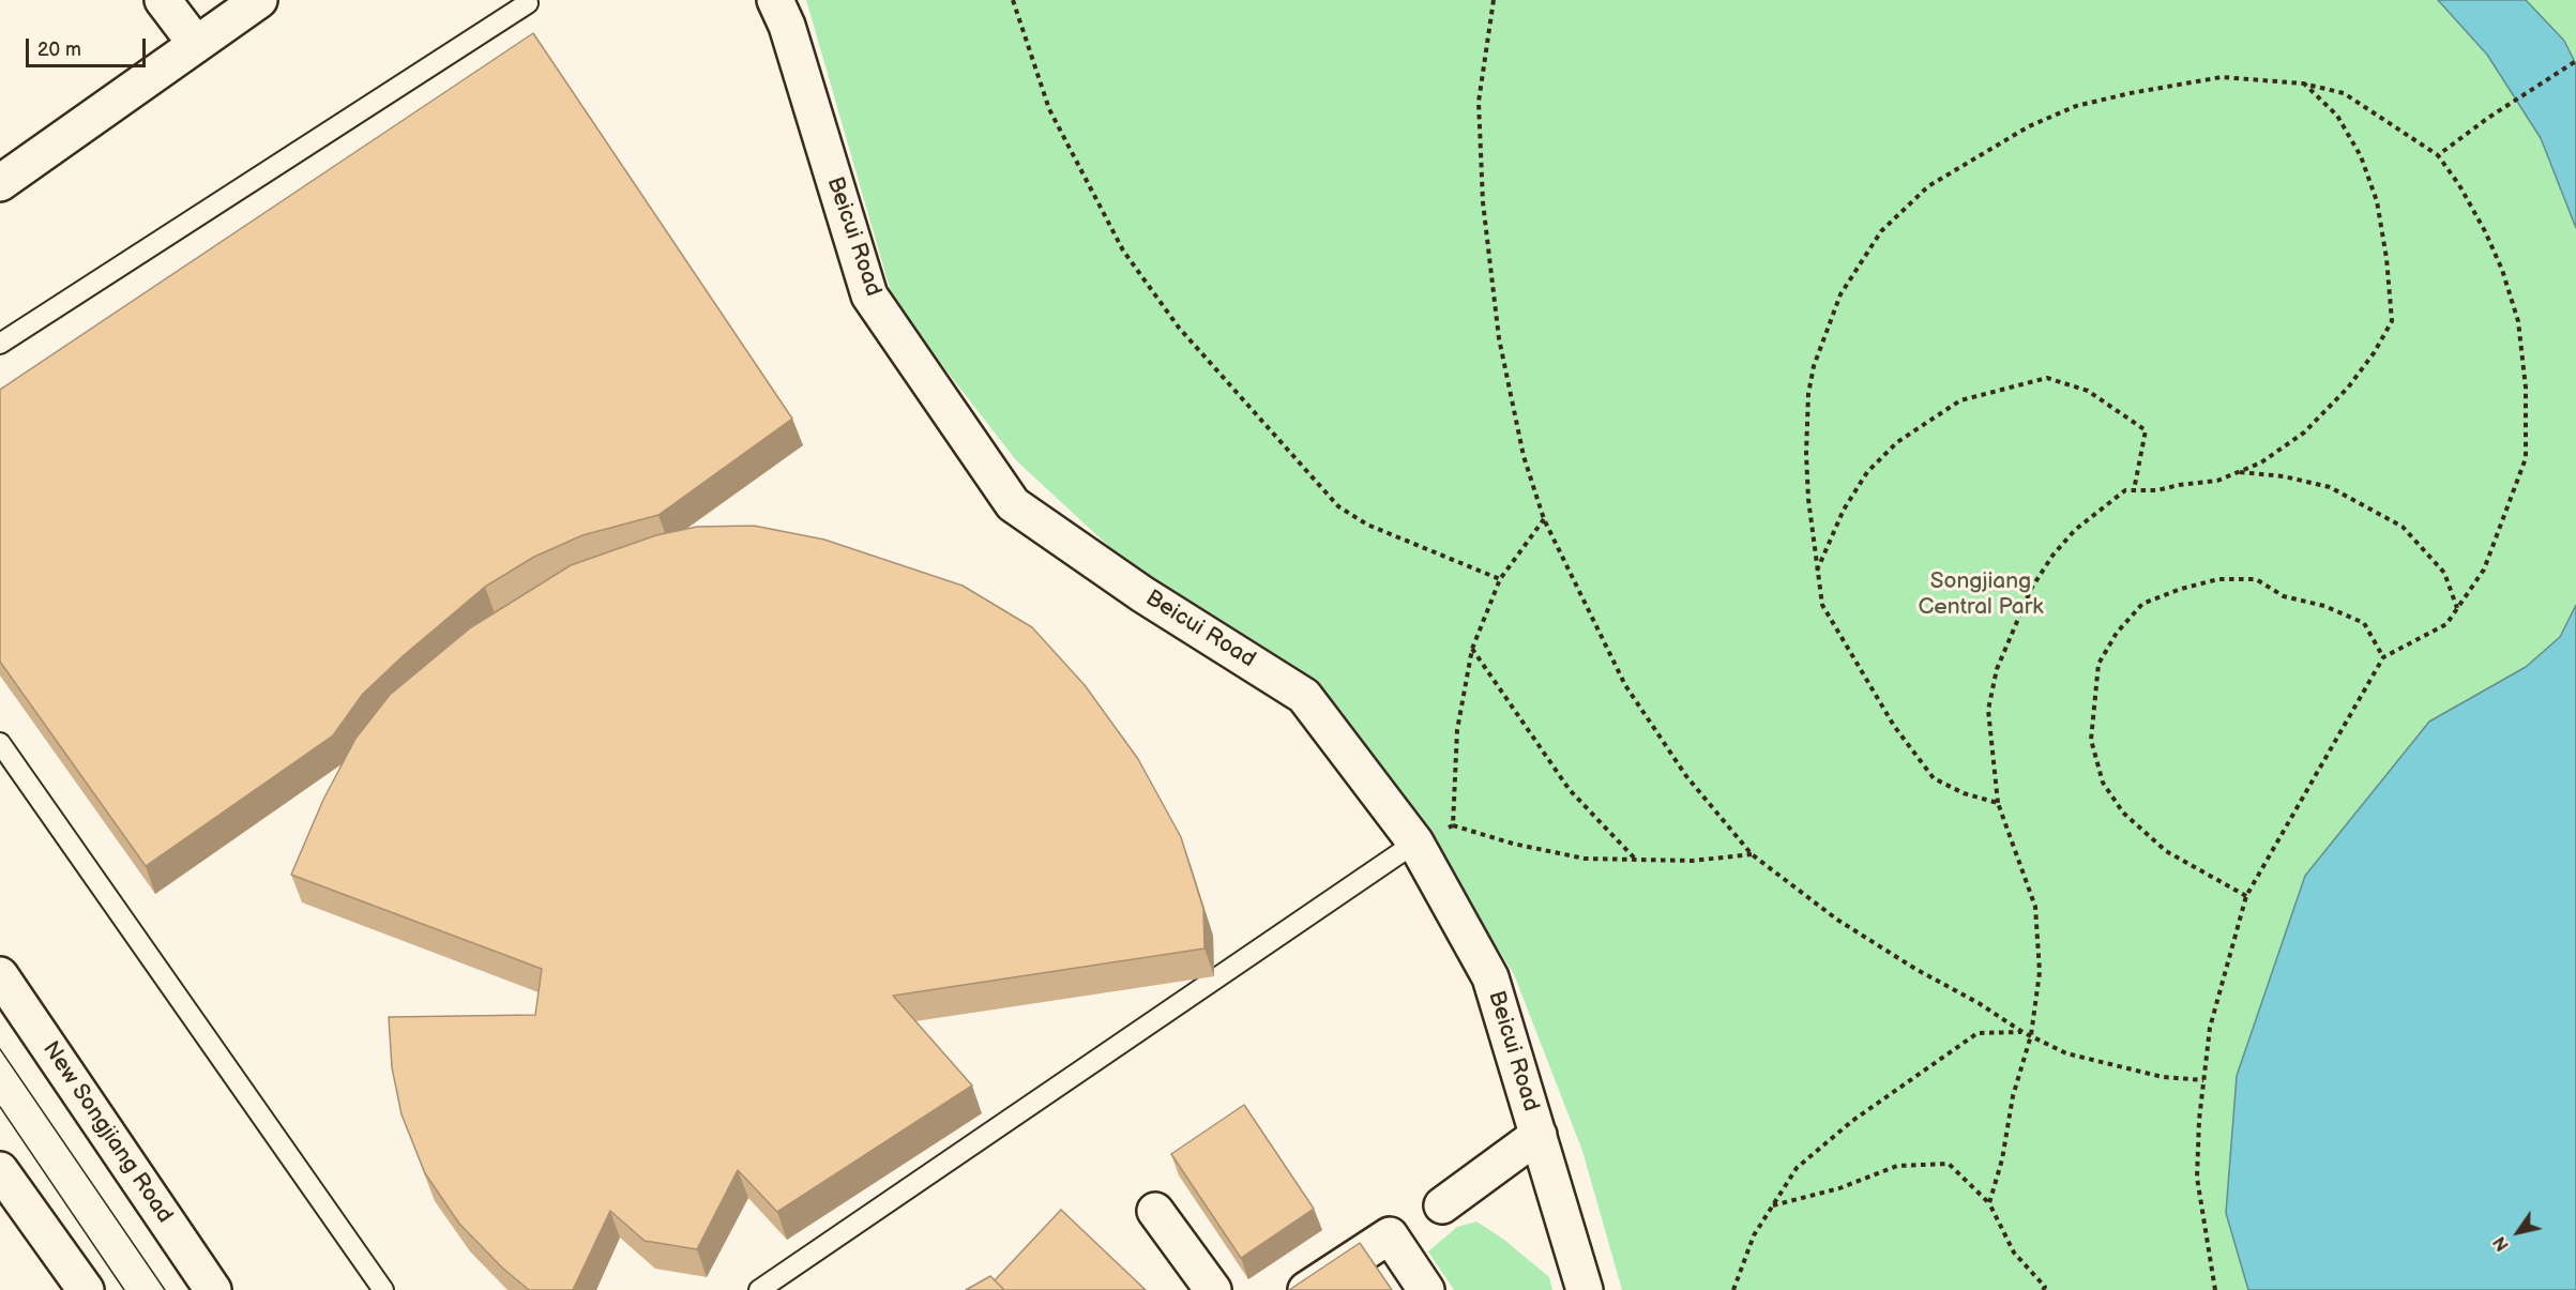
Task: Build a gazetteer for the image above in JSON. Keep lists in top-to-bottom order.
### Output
{
  "streets": {
    "street": ["Beicui Road", "New Songjiang Road"]
  },
  "parks": ["Songjiang Central Park"],
  "scale_bar": "20 m",
  "north": "bottom left"
}
